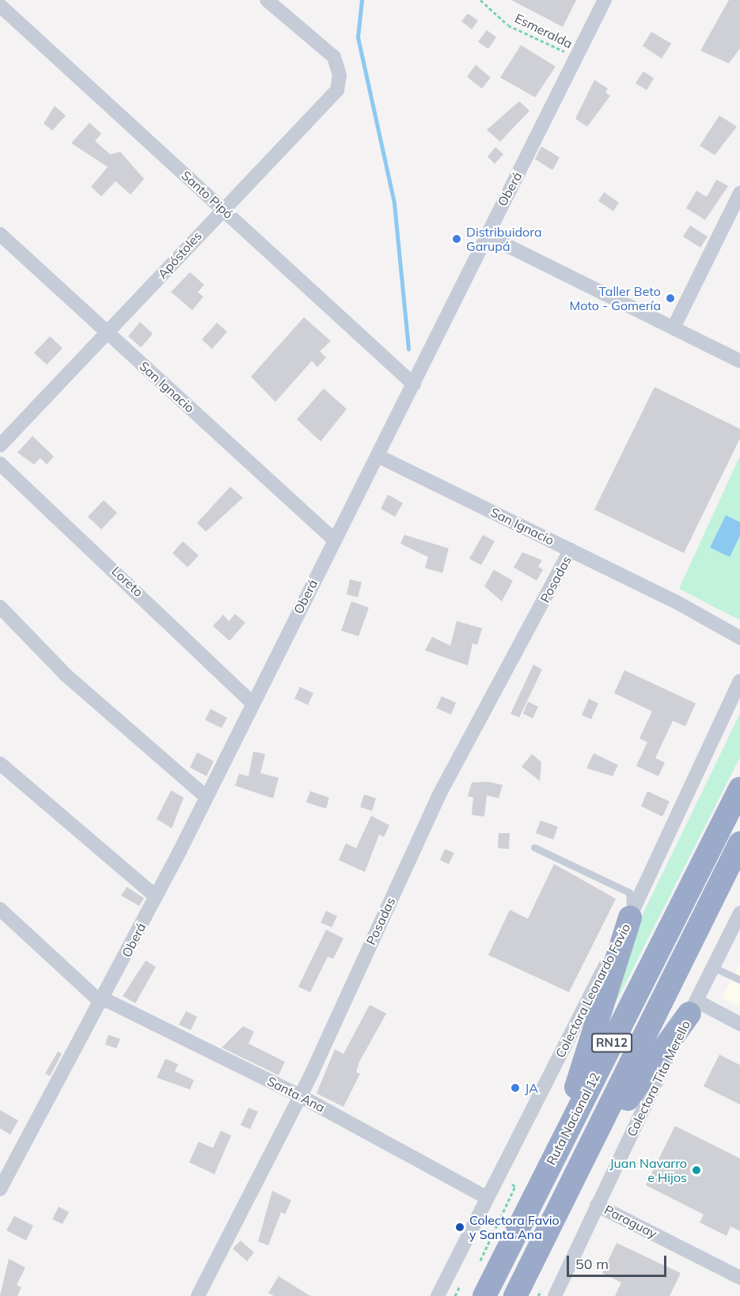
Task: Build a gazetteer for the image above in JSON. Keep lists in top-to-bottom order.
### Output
{
  "streets": {
    "highway": ["RN12", "Ruta Nacional 12"],
    "street": [
      "Oberá",
      "Santo Pipó",
      "Apóstoles",
      "San Ignacio",
      "Posadas",
      "Loreto",
      "Colectora Leonardo Favio",
      "Colectora Tita Merello",
      "Santa Ana",
      "Paraguay"
    ],
    "path": ["Esmeralda"]
  },
  "crossings": [
    ["Esmeralda", "Oberá"],
    ["Oberá", "Santo Pipó"],
    ["Oberá", "San Ignacio"],
    ["Oberá", "Loreto"],
    ["Oberá", "Santa Ana"],
    ["Santo Pipó", "Apóstoles"],
    ["Apóstoles", "San Ignacio"],
    ["San Ignacio", "Posadas"],
    ["Posadas", "Santa Ana"],
    ["Colectora Leonardo Favio", "Santa Ana"],
    ["Colectora Tita Merello", "Paraguay"]
  ],
  "places": [
    "Distribuidora Garupá",
    "Taller Beto Moto - Gomería",
    "JA",
    "Juan Navarro e Hijos",
    "Colectora Favio y Santa Ana"
  ],
  "scale_bar": "50 m"
}
